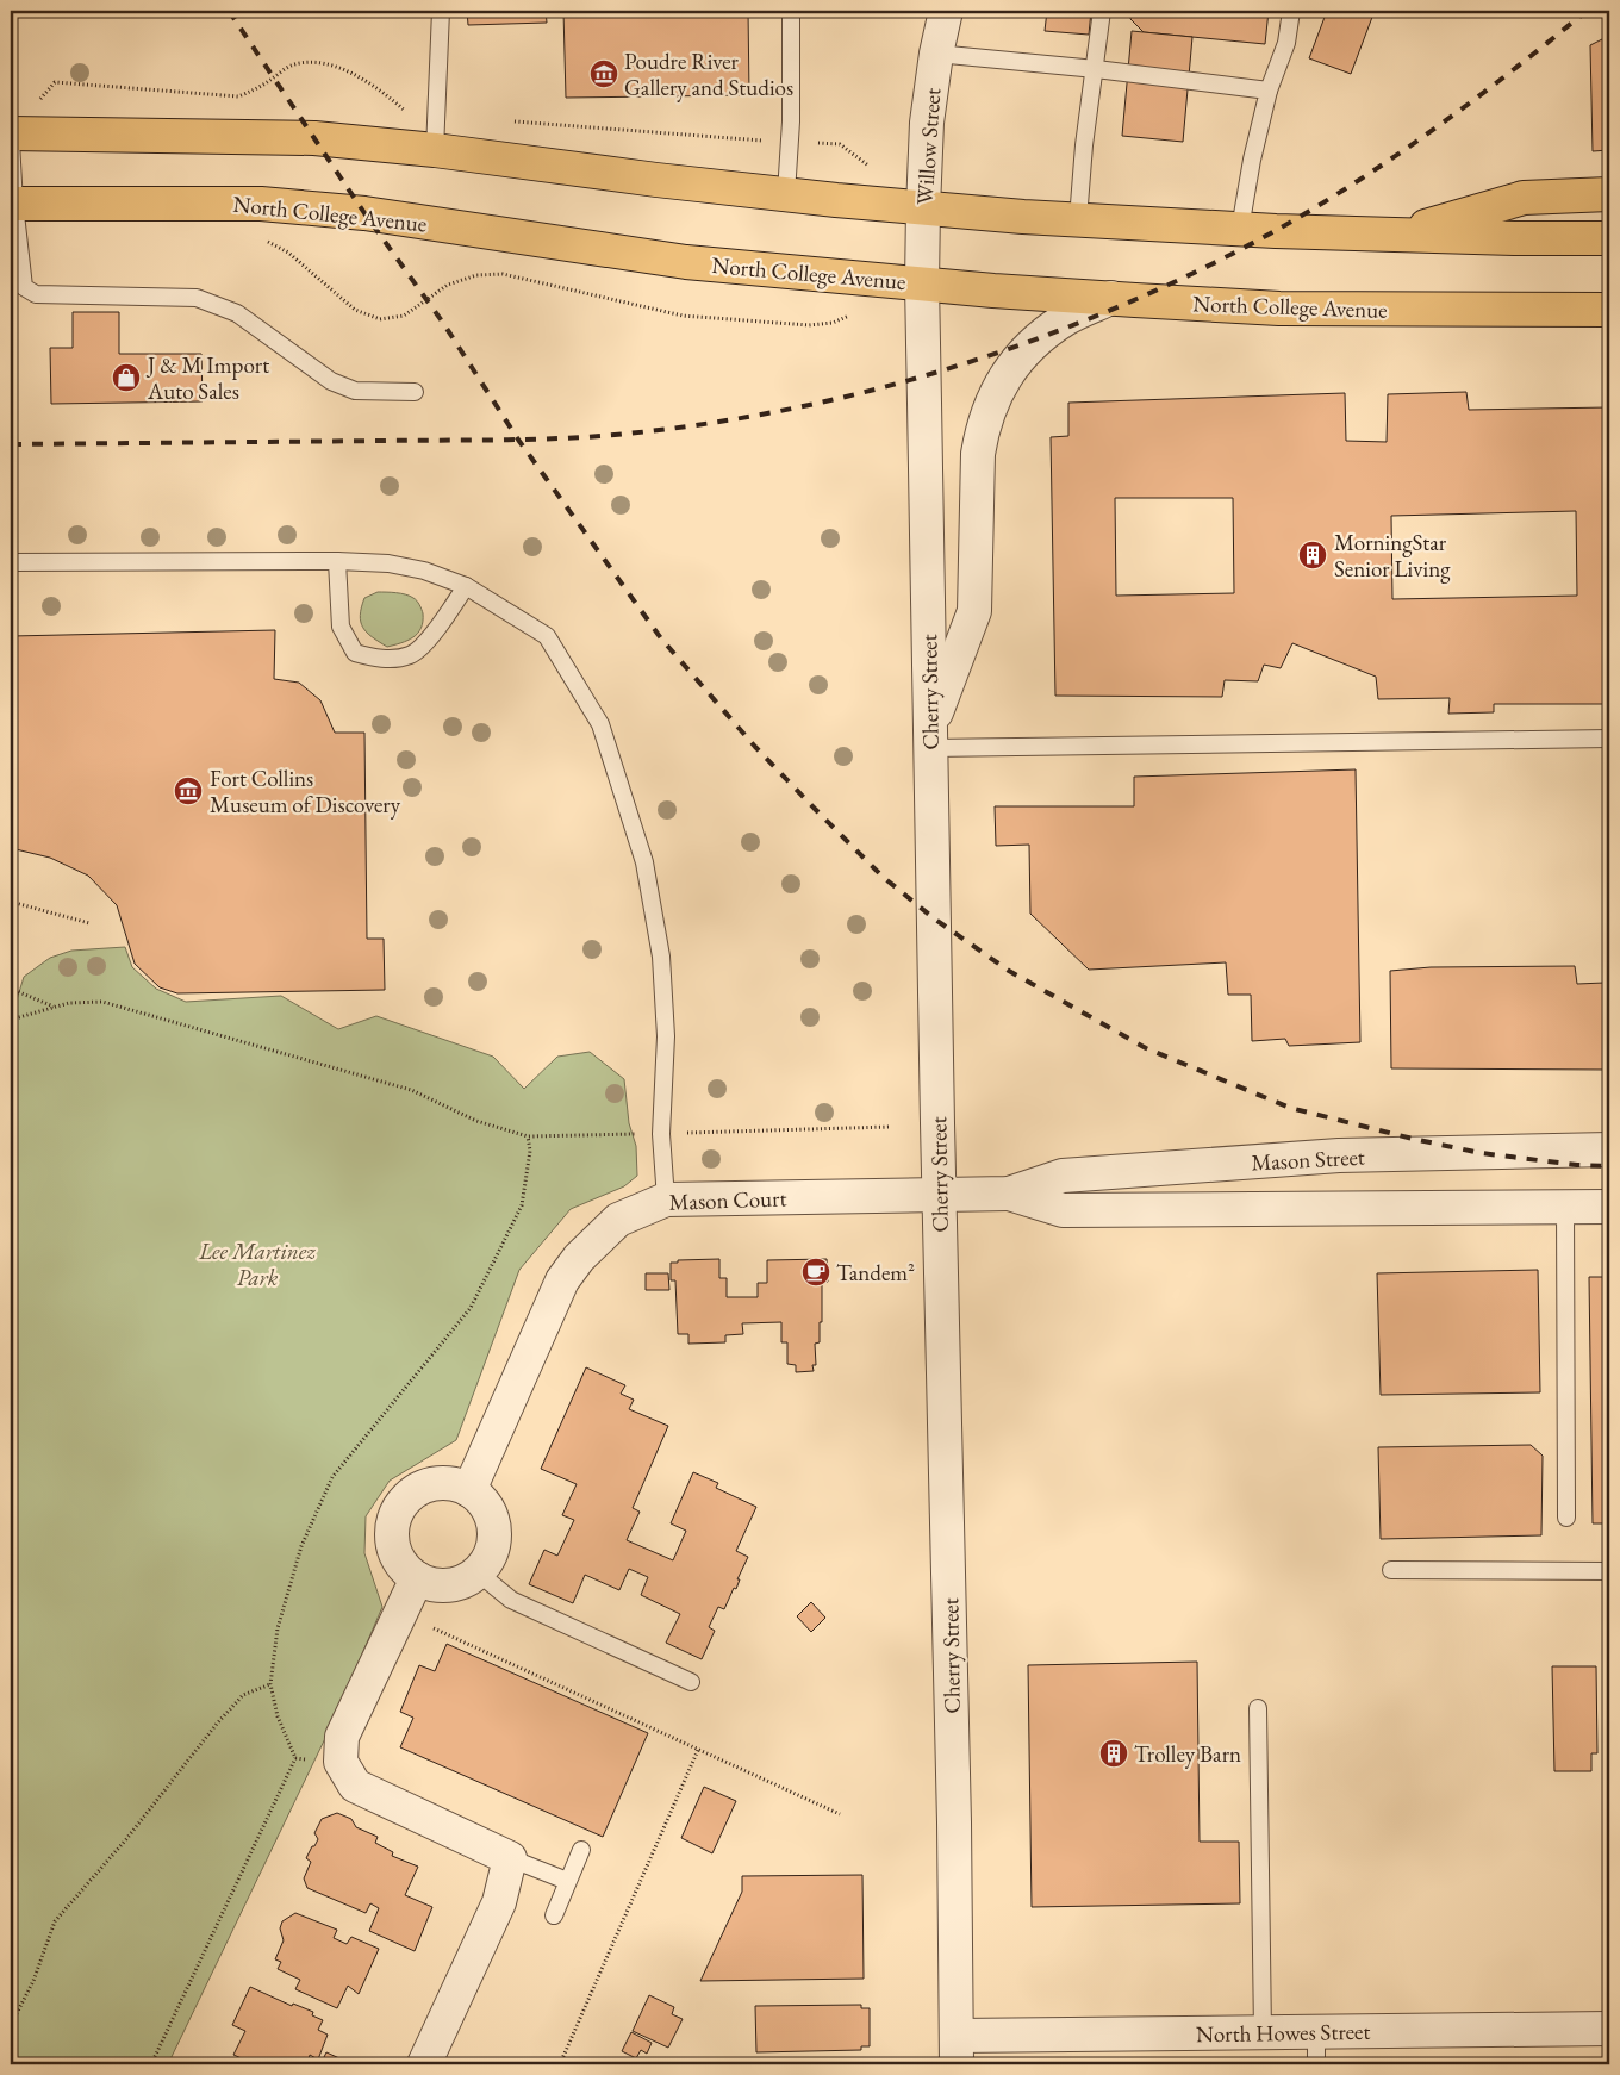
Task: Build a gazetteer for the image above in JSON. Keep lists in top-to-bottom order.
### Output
{
  "streets": {
    "highway": ["North College Avenue"],
    "street": [
      "Willow Street",
      "Cherry Street",
      "Mason Street",
      "Mason Court",
      "North Howes Street"
    ]
  },
  "crossings": [
    ["Willow Street", "North College Avenue"],
    ["Willow Street", "Cherry Street"],
    ["North College Avenue", "Cherry Street"],
    ["Cherry Street", "Mason Street"],
    ["Cherry Street", "Mason Court"],
    ["Cherry Street", "North Howes Street"],
    ["Mason Street", "Mason Court"]
  ],
  "parks": ["Lee Martinez Park"],
  "places": {
    "museum": ["Poudre River Gallery and Studios", "Fort Collins Museum of Discovery"],
    "shop": ["J & M Import Auto Sales"],
    "building": ["MorningStar Senior Living", "Trolley Barn"],
    "cafe": ["Tandem²"]
  }
}
